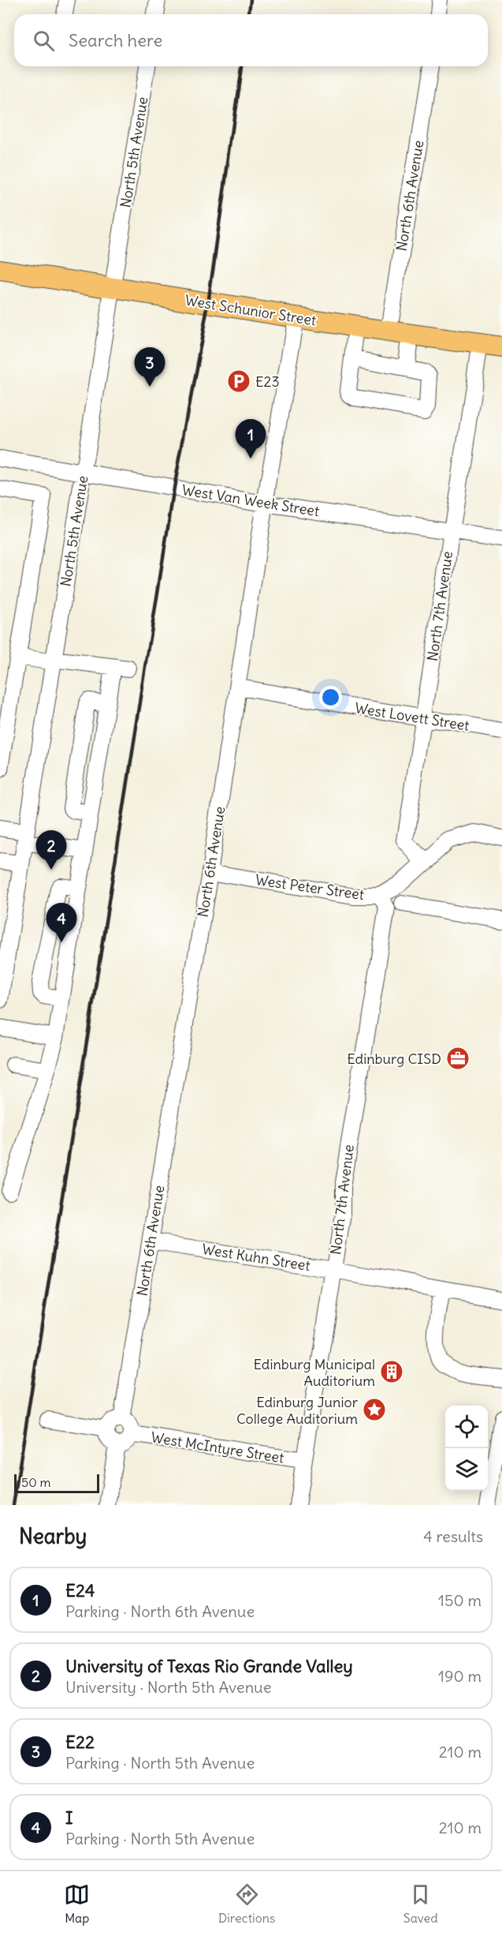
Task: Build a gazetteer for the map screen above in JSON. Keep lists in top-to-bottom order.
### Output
{
  "streets": {
    "main road": ["West Schunior Street"],
    "street": [
      "North 5th Avenue",
      "North 6th Avenue",
      "West Van Week Street",
      "North 7th Avenue",
      "West Lovett Street",
      "West Peter Street",
      "West Kuhn Street",
      "West McIntyre Street"
    ]
  },
  "crossings": [
    ["North 5th Avenue", "West Schunior Street"],
    ["North 5th Avenue", "West Van Week Street"],
    ["North 6th Avenue", "West Schunior Street"],
    ["North 6th Avenue", "West Van Week Street"],
    ["North 6th Avenue", "West Lovett Street"],
    ["North 6th Avenue", "West Peter Street"],
    ["North 6th Avenue", "West Kuhn Street"],
    ["West Schunior Street", "North 7th Avenue"],
    ["West Van Week Street", "North 7th Avenue"],
    ["North 7th Avenue", "West Lovett Street"],
    ["North 7th Avenue", "West Peter Street"],
    ["North 7th Avenue", "West Kuhn Street"],
    ["North 7th Avenue", "West McIntyre Street"]
  ],
  "places": {
    "parking": ["E23"],
    "office": ["Edinburg CISD"],
    "building": ["Edinburg Municipal Auditorium"],
    "place": ["Edinburg Junior College Auditorium"]
  },
  "scale_bar": "50 m",
  "page": {
    "search": "Search here",
    "pins": [
      "3",
      "1",
      "2",
      "4"
    ],
    "scale": "50 m",
    "heading": ["Nearby", "4 results"],
    "list": [
      {
        "mark": "1",
        "name": "E24",
        "note": "Parking · North 6th Avenue",
        "value": "150 m"
      },
      {
        "mark": "2",
        "name": "University of Texas Rio Grande Valley",
        "note": "University · North 5th Avenue",
        "value": "190 m"
      },
      {
        "mark": "3",
        "name": "E22",
        "note": "Parking · North 5th Avenue",
        "value": "210 m"
      },
      {
        "mark": "4",
        "name": "I",
        "note": "Parking · North 5th Avenue",
        "value": "210 m"
      }
    ],
    "nav": ["Map", "Directions", "Saved"]
  }
}
